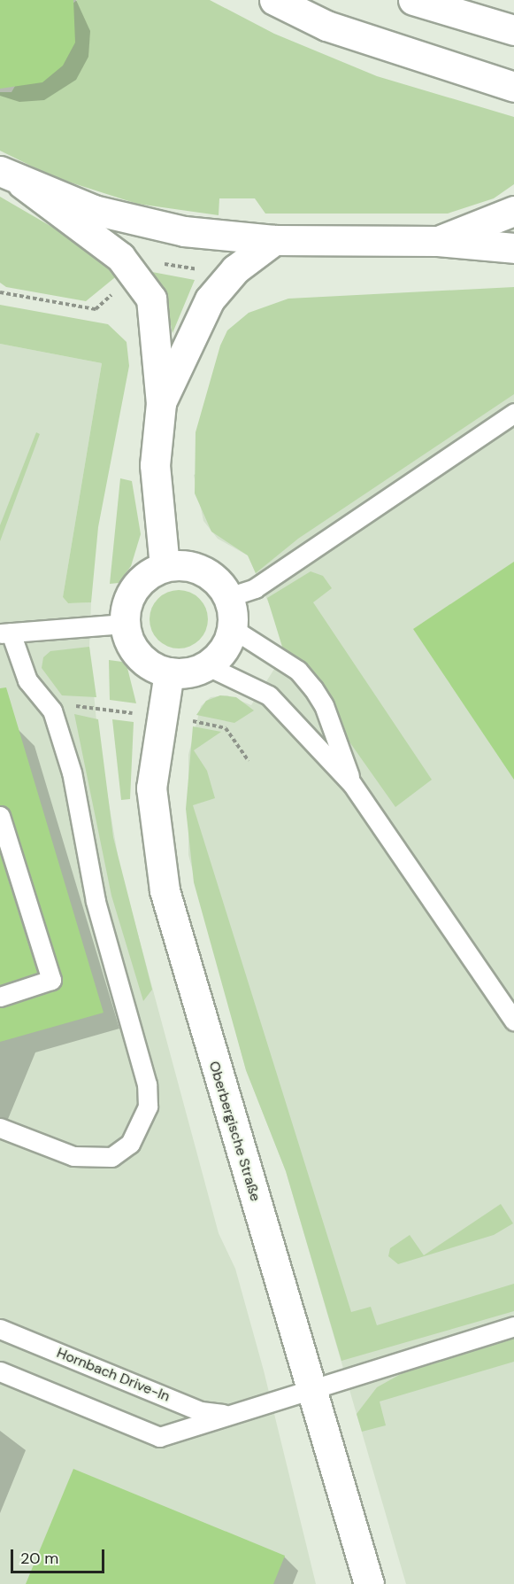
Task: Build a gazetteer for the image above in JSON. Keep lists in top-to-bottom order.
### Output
{
  "streets": {
    "main road": ["Oberbergische Straße"],
    "lane": ["Hornbach Drive-In"]
  },
  "scale_bar": "20 m"
}
